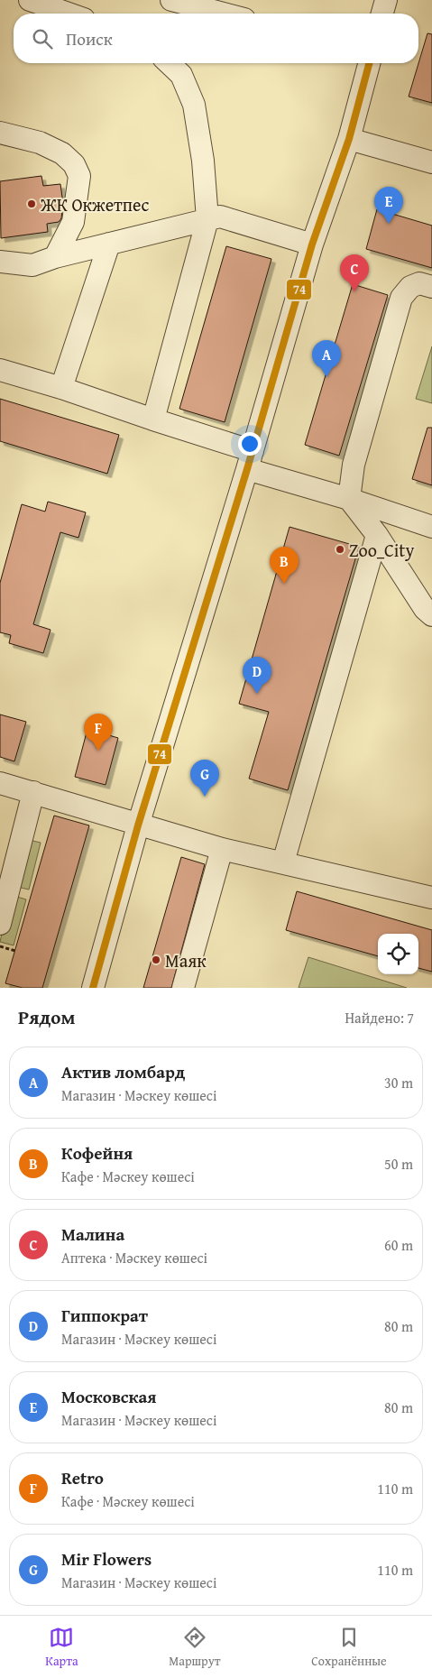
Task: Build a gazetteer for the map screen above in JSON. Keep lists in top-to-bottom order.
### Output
{
  "places": ["ЖК Окжетпес", "Zoo_City", "Маяк"],
  "lines": ["transit line 74"],
  "page": {
    "search": "Поиск",
    "pins": [
      "E",
      "C",
      "A",
      "B",
      "D",
      "F",
      "G"
    ],
    "heading": ["Рядом", "Найдено: 7"],
    "list": [
      {
        "mark": "A",
        "name": "Актив ломбард",
        "note": "Магазин · Мәскеу көшесі",
        "value": "30 m"
      },
      {
        "mark": "B",
        "name": "Кофейня",
        "note": "Кафе · Мәскеу көшесі",
        "value": "50 m"
      },
      {
        "mark": "C",
        "name": "Малина",
        "note": "Аптека · Мәскеу көшесі",
        "value": "60 m"
      },
      {
        "mark": "D",
        "name": "Гиппократ",
        "note": "Магазин · Мәскеу көшесі",
        "value": "80 m"
      },
      {
        "mark": "E",
        "name": "Московская",
        "note": "Магазин · Мәскеу көшесі",
        "value": "80 m"
      },
      {
        "mark": "F",
        "name": "Retro",
        "note": "Кафе · Мәскеу көшесі",
        "value": "110 m"
      },
      {
        "mark": "G",
        "name": "Mir Flowers",
        "note": "Магазин · Мәскеу көшесі",
        "value": "110 m"
      }
    ],
    "nav": ["Карта", "Маршрут", "Сохранённые"]
  }
}
